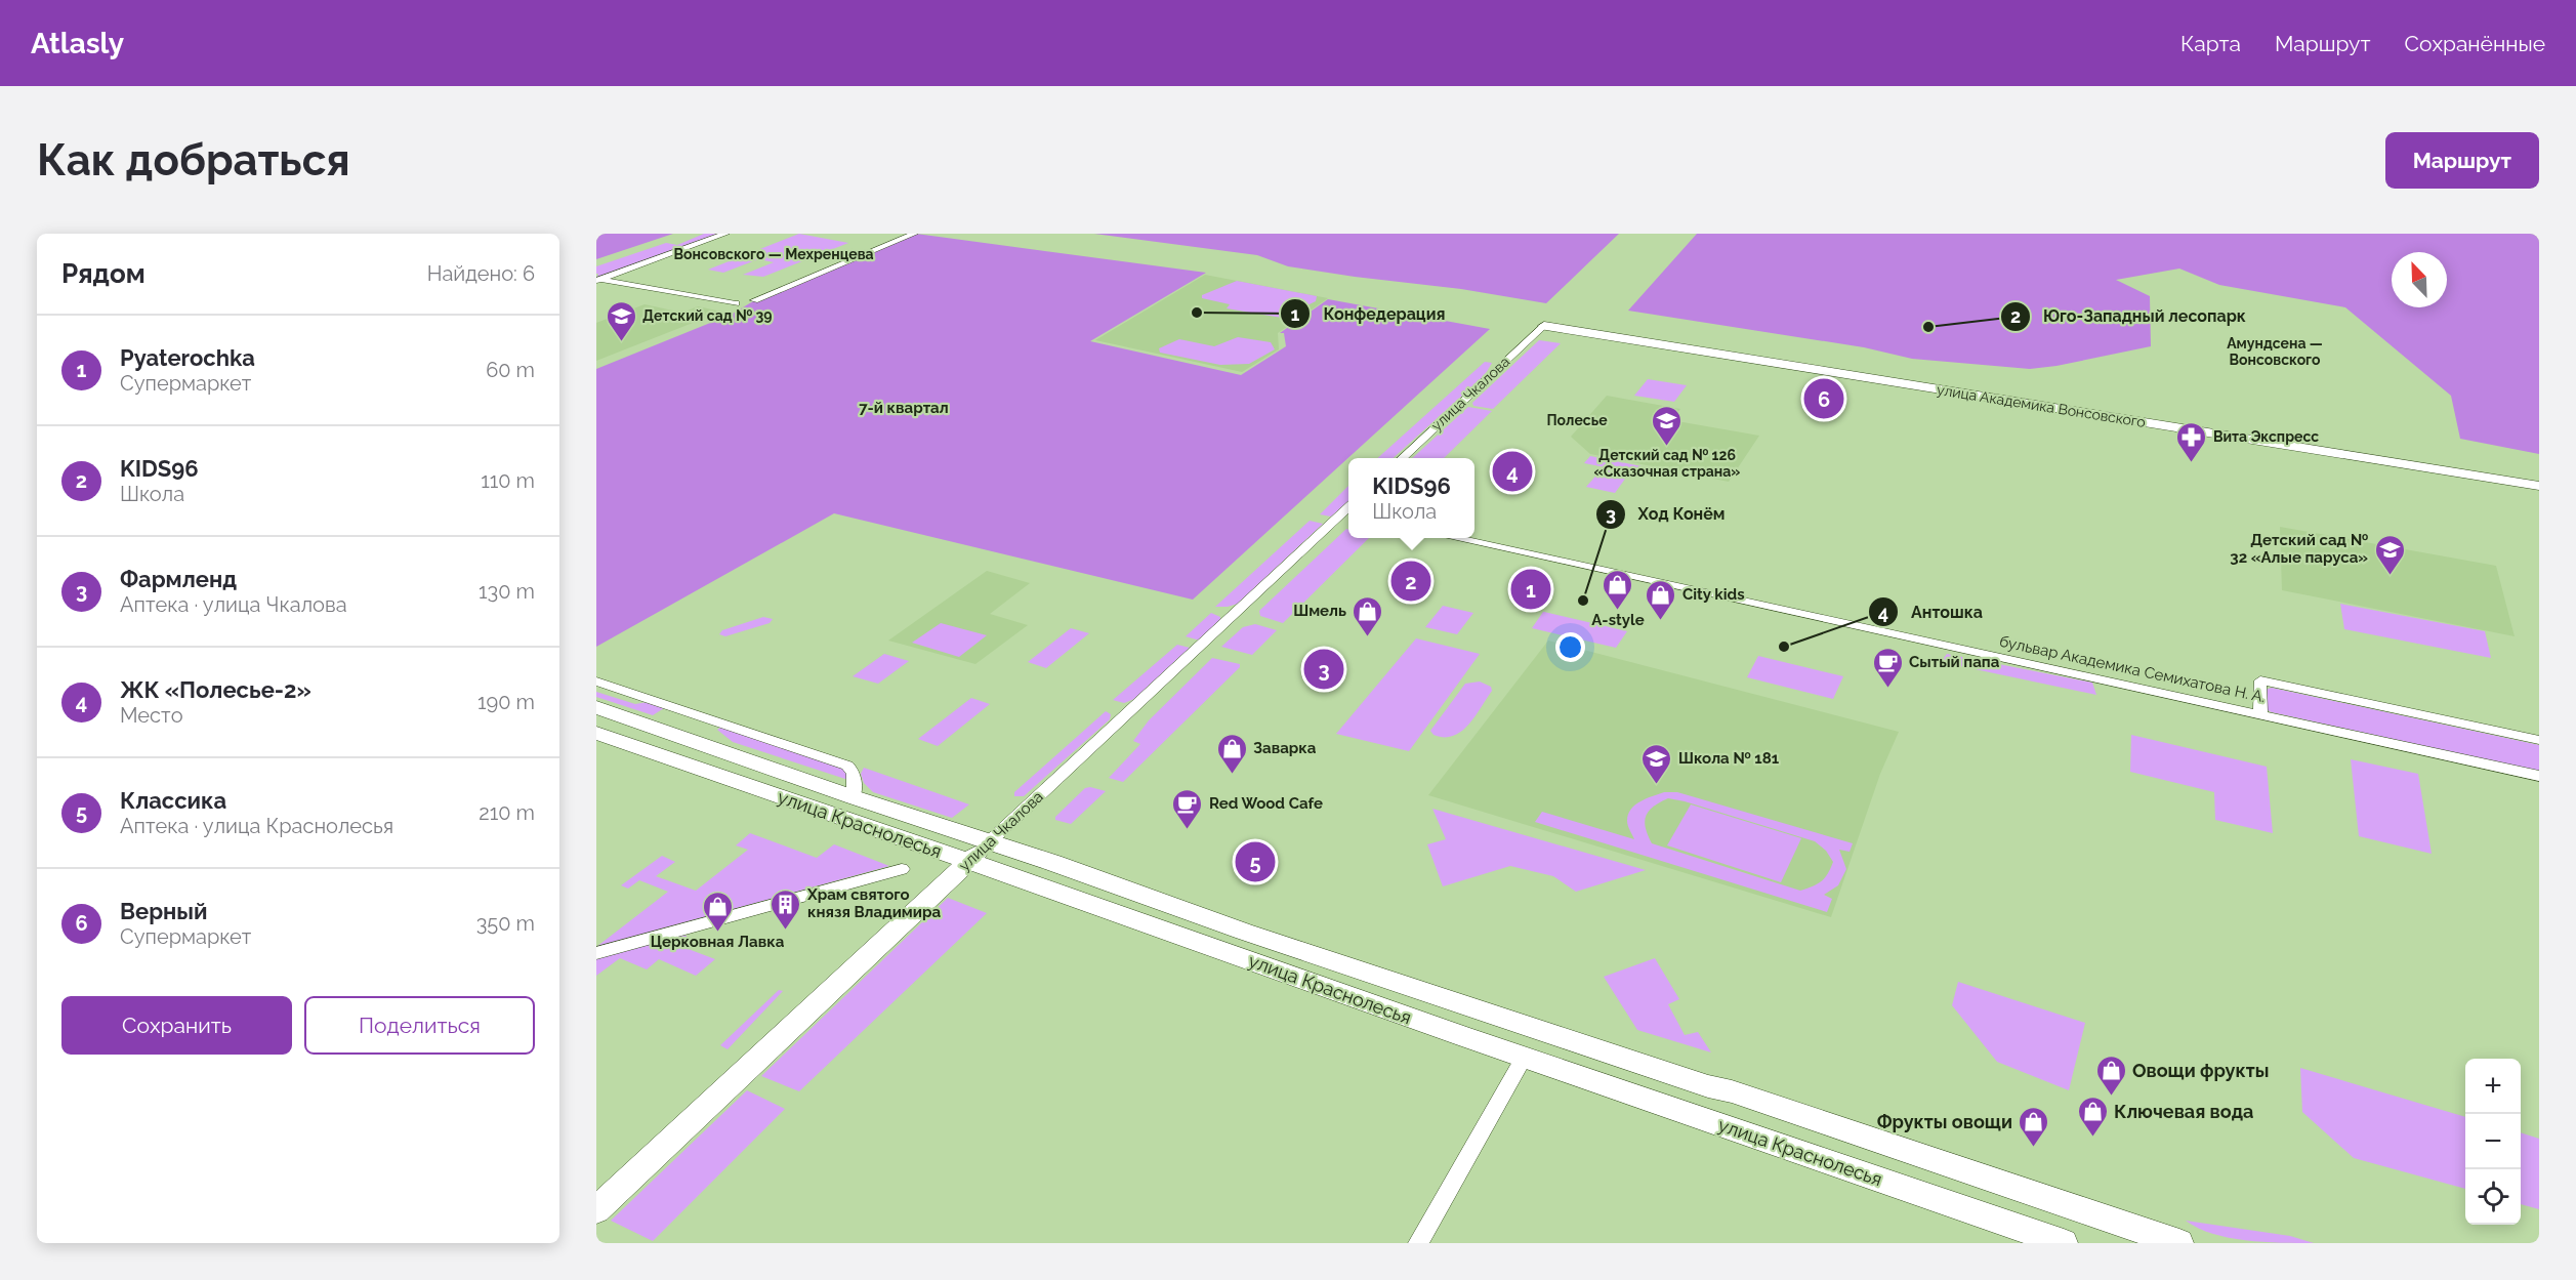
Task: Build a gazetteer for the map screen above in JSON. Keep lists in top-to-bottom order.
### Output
{
  "streets": {
    "street": [
      "улица Чкалова",
      "улица Академика Вонсовского",
      "бульвар Академика Семихатова Н. А.",
      "улица Краснолесья"
    ]
  },
  "crossings": [
    ["улица Чкалова", "улица Академика Вонсовского"],
    ["улица Чкалова", "улица Краснолесья"]
  ],
  "districts": [
    "Вонсовского — Мехренцева",
    "Амундсена — Вонсовского",
    "7-й квартал",
    "Полесье"
  ],
  "places": {
    "other": [
      "Конфедерация",
      "Юго-Западный лесопарк",
      "Ход Конём",
      "Антошка"
    ],
    "school or university": [
      "Детский сад № 39",
      "Детский сад № 126 «Сказочная страна»",
      "Детский сад № 32 «Алые паруса»",
      "Школа № 181"
    ],
    "pharmacy": ["Вита Экспресс"],
    "shop": [
      "A-style",
      "City kids",
      "Шмель",
      "Заварка",
      "Церковная Лавка",
      "Овощи фрукты",
      "Ключевая вода",
      "Фрукты овощи"
    ],
    "cafe": ["Сытый папа", "Red Wood Cafe"],
    "building": ["Храм святого князя Владимира"]
  },
  "north": "top left",
  "page": {
    "header": "Atlasly",
    "nav": ["Карта", "Маршрут", "Сохранённые"],
    "buttons": [
      "Маршрут",
      ["Сохранить", "Поделиться"]
    ],
    "title": "Как добраться",
    "heading": ["Рядом", "Найдено: 6"],
    "list": [
      {
        "mark": "1",
        "name": "Pyaterochka",
        "note": "Супермаркет",
        "value": "60 m"
      },
      {
        "mark": "2",
        "name": "KIDS96",
        "note": "Школа",
        "value": "110 m"
      },
      {
        "mark": "3",
        "name": "Фармленд",
        "note": "Аптека · улица Чкалова",
        "value": "130 m"
      },
      {
        "mark": "4",
        "name": "ЖК «Полесье-2»",
        "note": "Место",
        "value": "190 m"
      },
      {
        "mark": "5",
        "name": "Классика",
        "note": "Аптека · улица Краснолесья",
        "value": "210 m"
      },
      {
        "mark": "6",
        "name": "Верный",
        "note": "Супермаркет",
        "value": "350 m"
      }
    ],
    "pins": [
      "6",
      "4",
      "2",
      "1",
      "3",
      "5"
    ],
    "popup": ["KIDS96", "Школа"],
    "map_buttons": ["+", "−"]
  }
}
